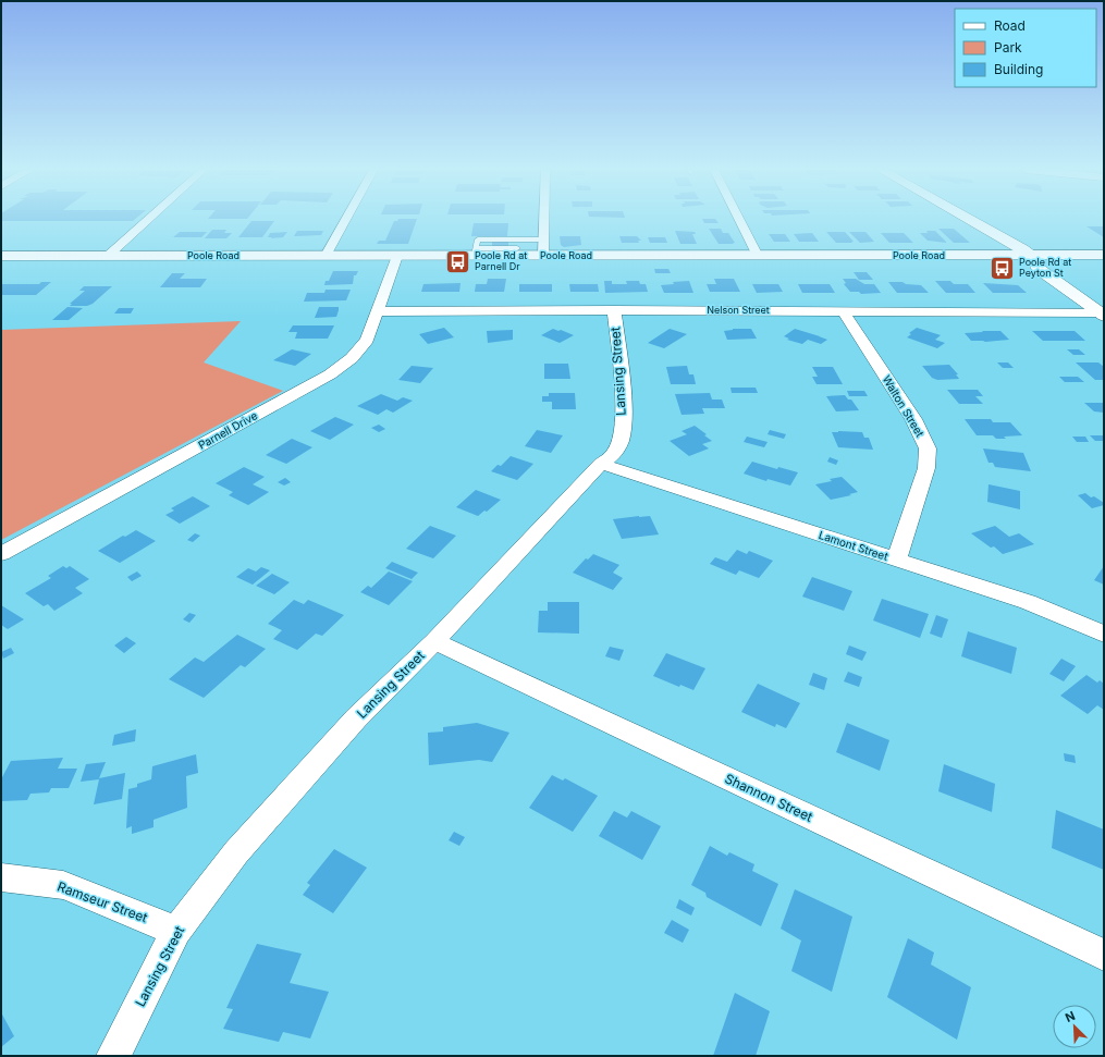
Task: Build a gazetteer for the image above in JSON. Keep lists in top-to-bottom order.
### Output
{
  "streets": {
    "main road": ["Poole Road"],
    "street": [
      "Nelson Street",
      "Lansing Street",
      "Walton Street",
      "Parnell Drive",
      "Lamont Street",
      "Shannon Street",
      "Ramseur Street"
    ]
  },
  "crossings": [
    ["Poole Road", "Parnell Drive"],
    ["Nelson Street", "Lansing Street"],
    ["Nelson Street", "Walton Street"],
    ["Nelson Street", "Parnell Drive"],
    ["Lansing Street", "Lamont Street"],
    ["Lansing Street", "Shannon Street"],
    ["Lansing Street", "Ramseur Street"],
    ["Walton Street", "Lamont Street"]
  ],
  "places": {
    "bus stop": ["Poole Rd at Parnell Dr", "Poole Rd at Peyton St"]
  },
  "legend": ["Road", "Park", "Building"],
  "north": "top left"
}
